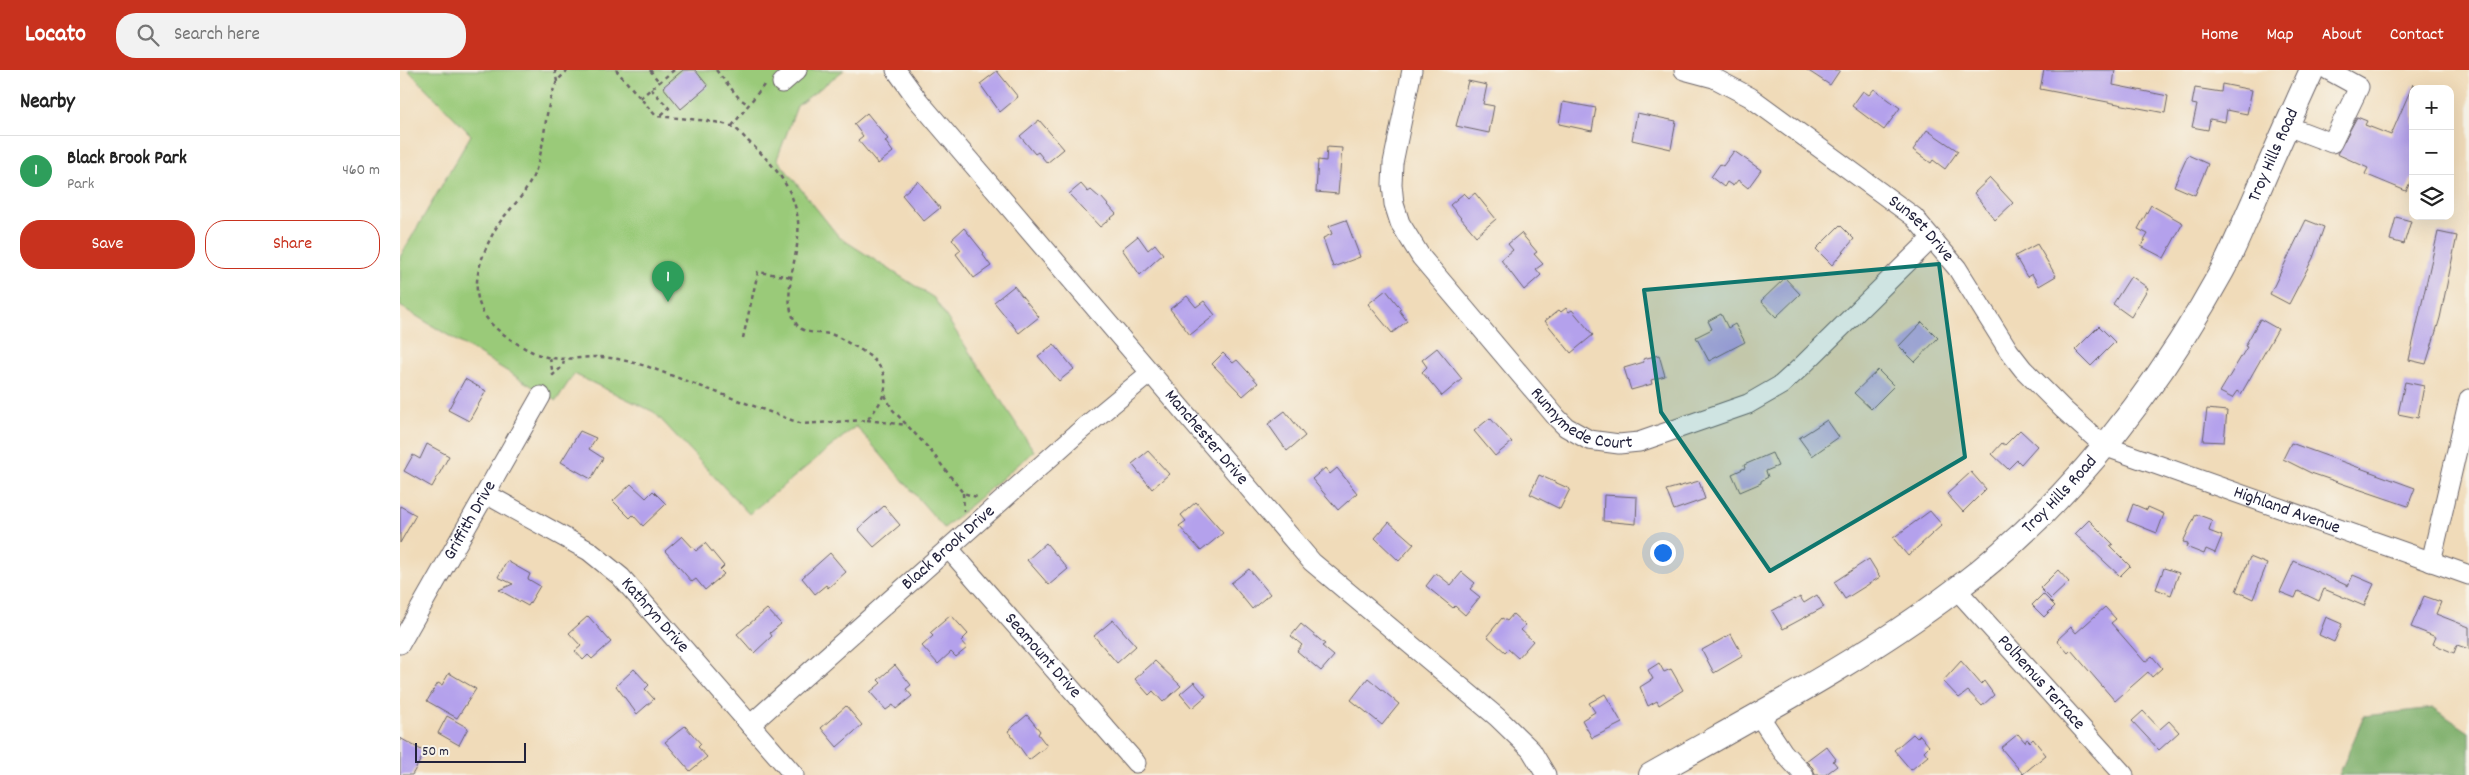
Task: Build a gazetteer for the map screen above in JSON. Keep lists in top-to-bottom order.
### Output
{
  "streets": {
    "main road": ["Troy Hills Road"],
    "street": [
      "Sunset Drive",
      "Runnymede Court",
      "Manchester Drive",
      "Highland Avenue",
      "Griffith Drive",
      "Black Brook Drive",
      "Kathryn Drive",
      "Seamount Drive",
      "Polhemus Terrace"
    ]
  },
  "crossings": [
    ["Troy Hills Road", "Sunset Drive"],
    ["Troy Hills Road", "Highland Avenue"],
    ["Troy Hills Road", "Polhemus Terrace"],
    ["Sunset Drive", "Runnymede Court"],
    ["Sunset Drive", "Highland Avenue"],
    ["Manchester Drive", "Black Brook Drive"],
    ["Griffith Drive", "Kathryn Drive"],
    ["Black Brook Drive", "Kathryn Drive"],
    ["Black Brook Drive", "Seamount Drive"]
  ],
  "scale_bar": "50 m",
  "page": {
    "header": "Locato",
    "search": "Search here",
    "nav": [
      "Home",
      "Map",
      "About",
      "Contact"
    ],
    "heading": "Nearby",
    "map_buttons": ["+", "−"],
    "list": [
      {
        "mark": "1",
        "name": "Black Brook Park",
        "note": "Park",
        "value": "460 m"
      }
    ],
    "buttons": ["Save", "Share"],
    "pins": "1",
    "scale": "50 m"
  }
}
